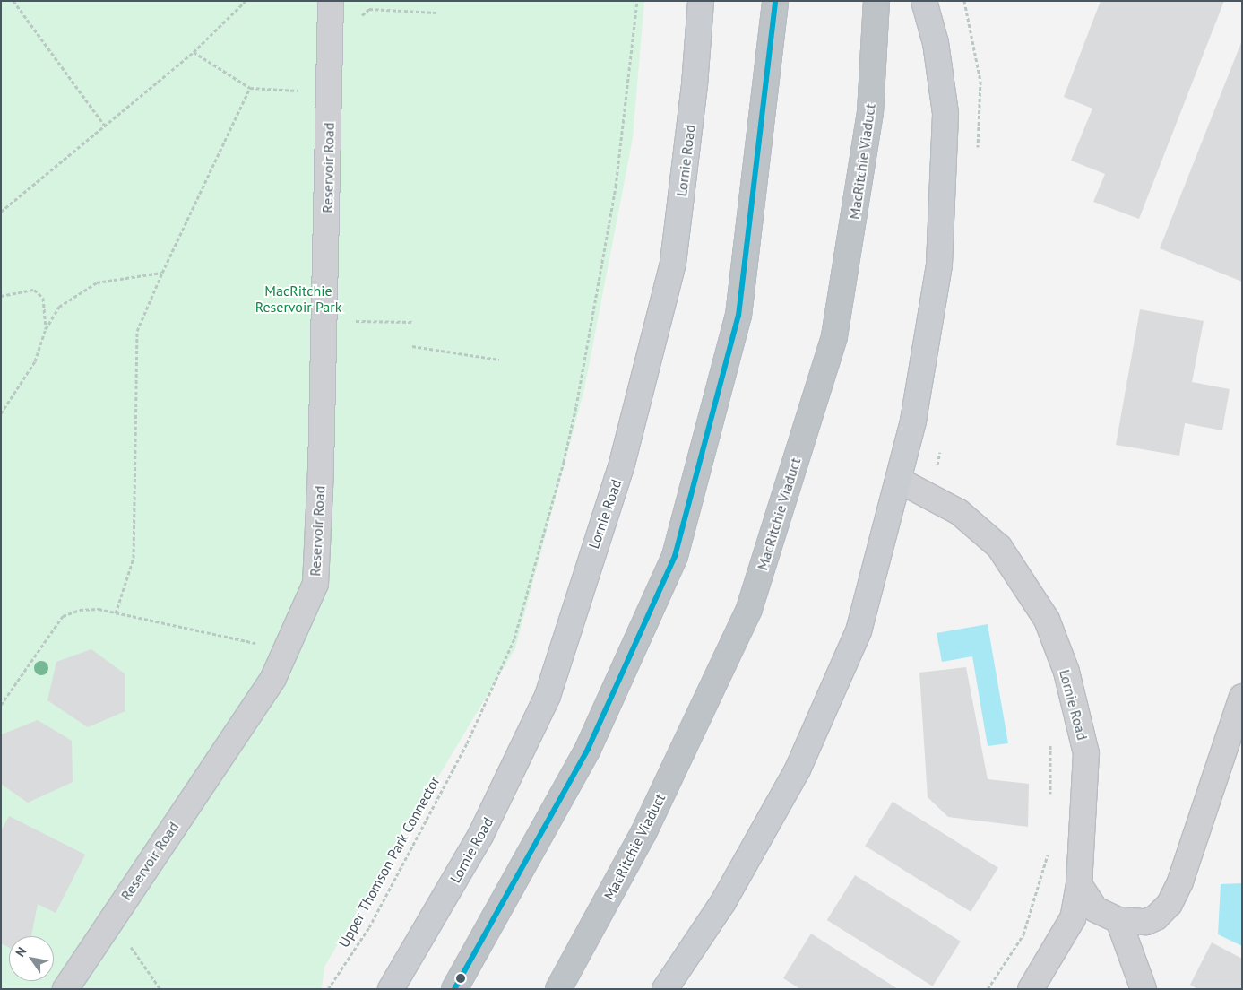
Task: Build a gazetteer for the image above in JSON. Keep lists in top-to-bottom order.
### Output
{
  "streets": {
    "highway": ["MacRitchie Viaduct"],
    "main road": ["Lornie Road"],
    "street": ["Reservoir Road"],
    "path": ["Upper Thomson Park Connector"]
  },
  "parks": ["MacRitchie Reservoir Park"],
  "north": "top left"
}
